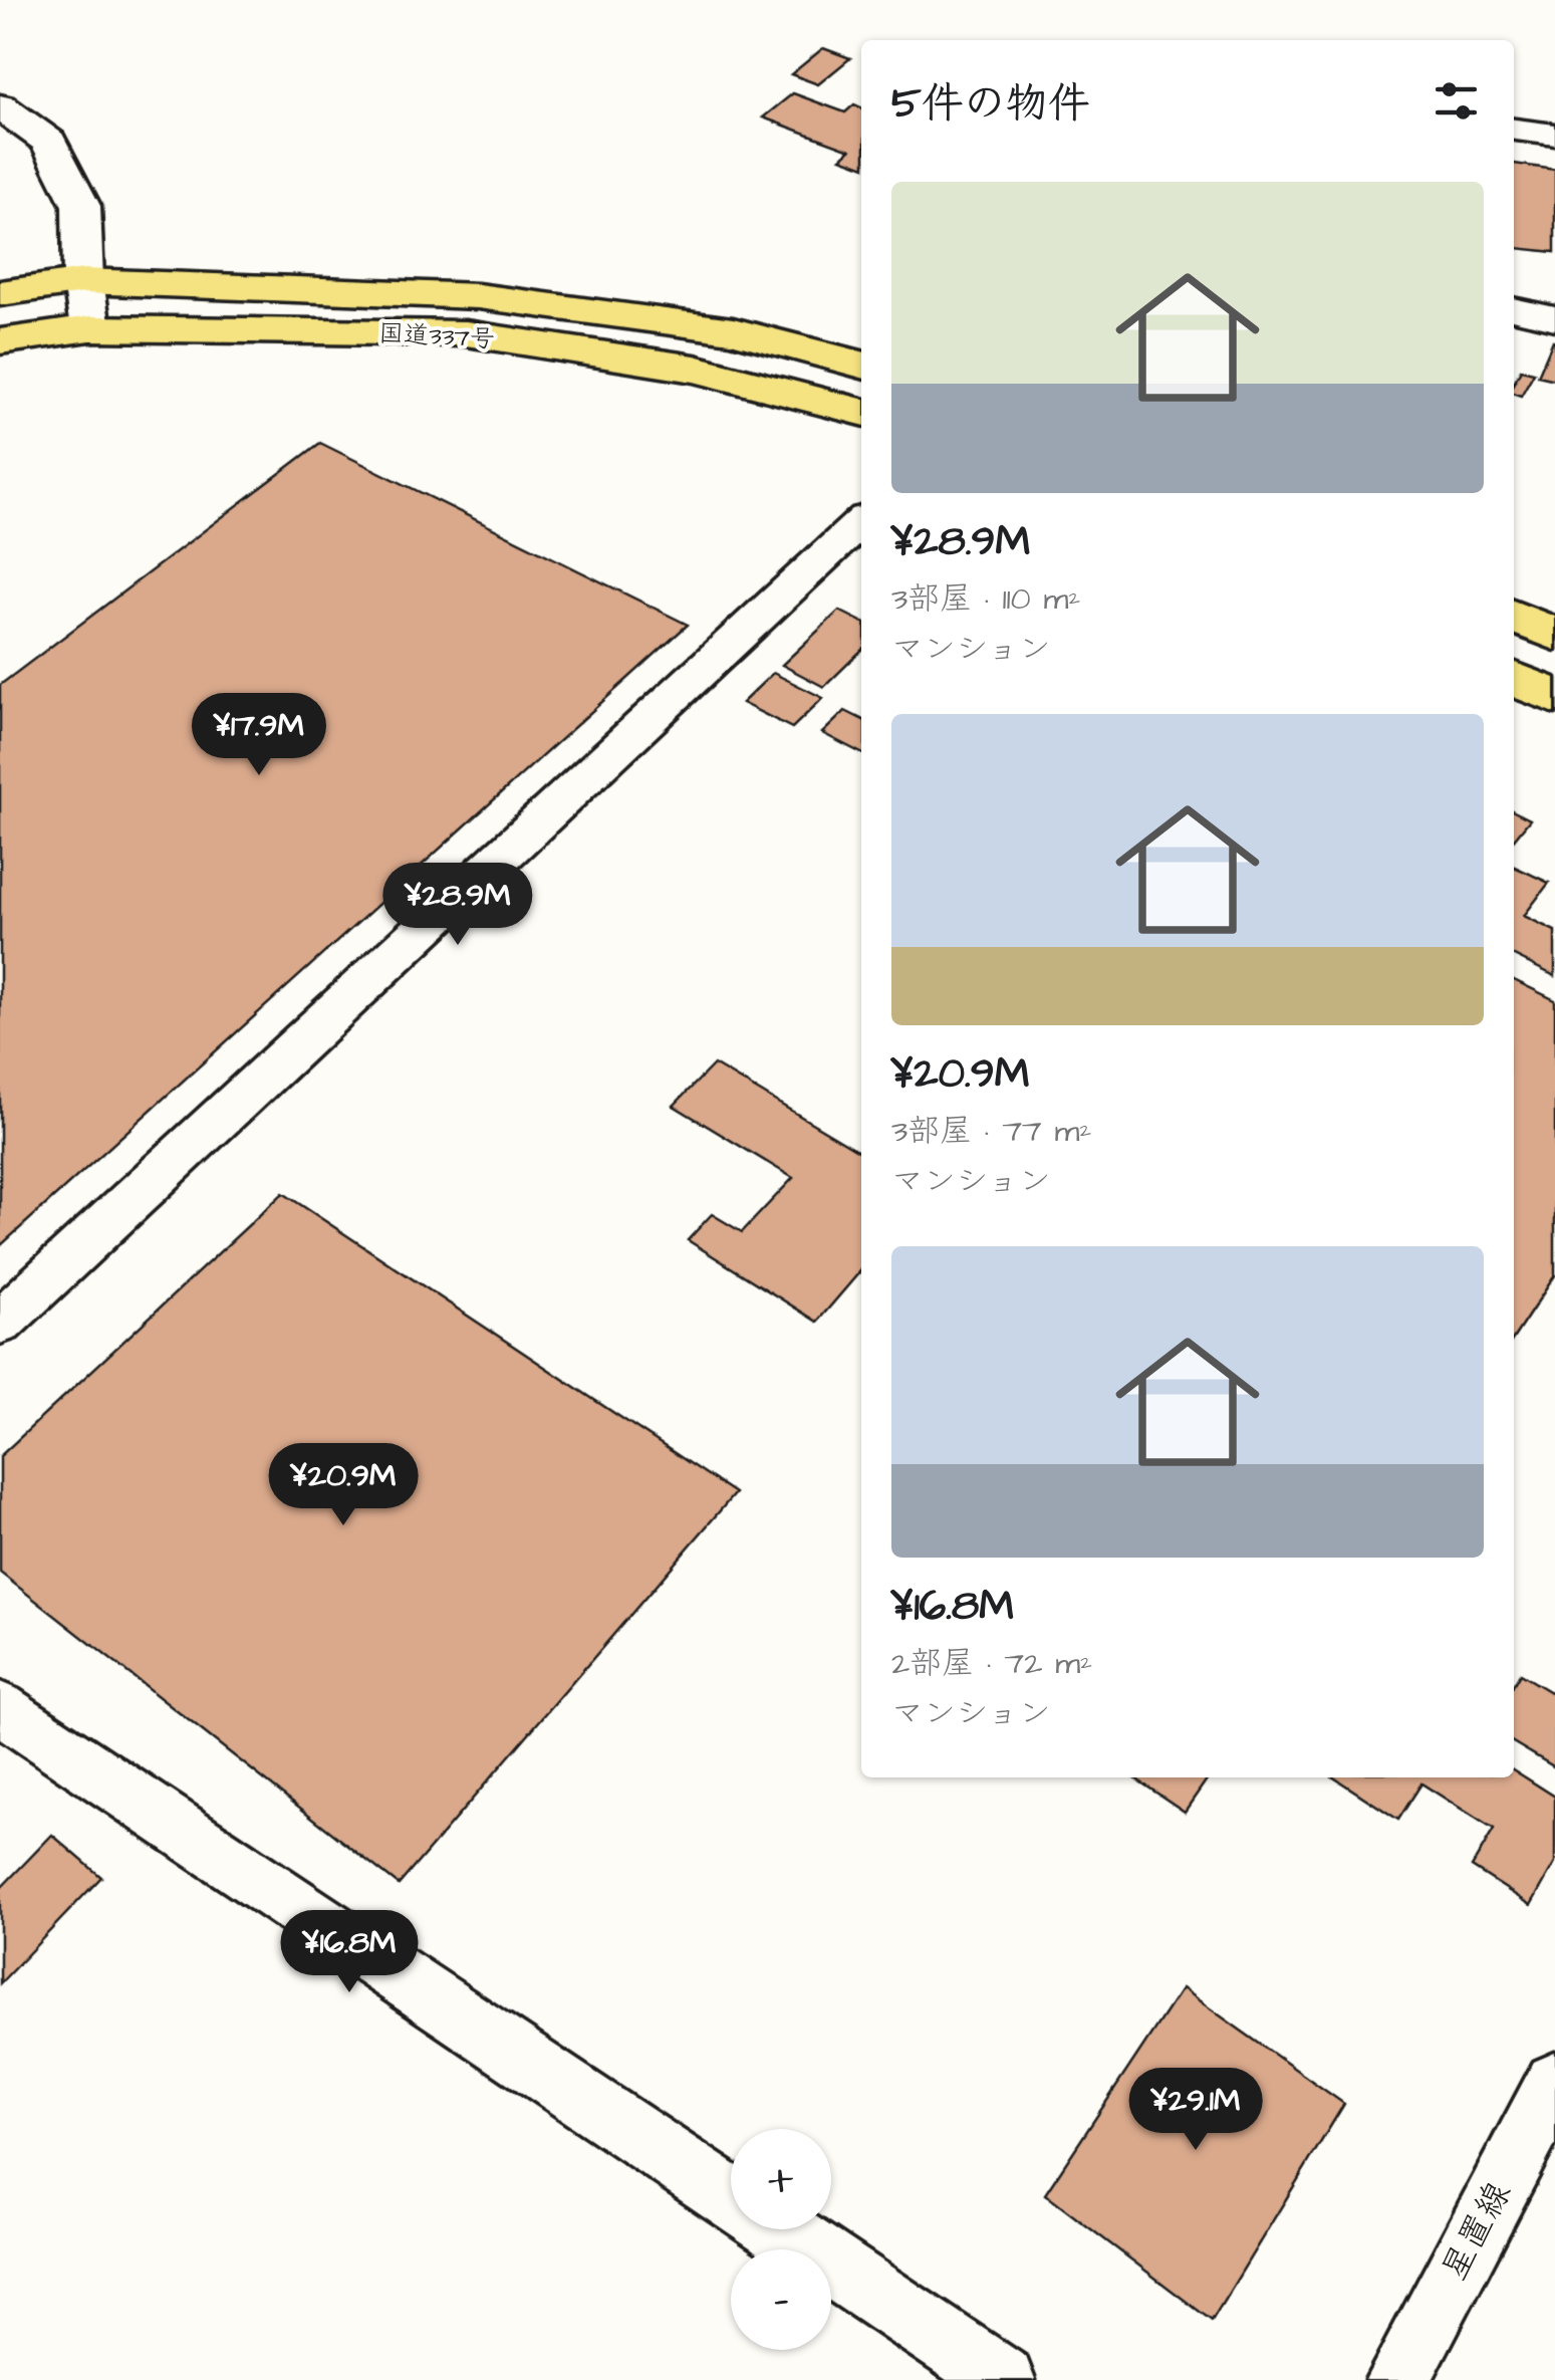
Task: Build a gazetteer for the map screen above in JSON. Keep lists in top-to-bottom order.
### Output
{
  "streets": {
    "highway": ["国道337号"],
    "street": ["星置線"]
  },
  "page": {
    "heading": "5件の物件",
    "list": [
      {
        "name": "¥28.9M",
        "note": "3部屋 · 110 m² · マンション"
      },
      {
        "name": "¥20.9M",
        "note": "3部屋 · 77 m² · マンション"
      },
      {
        "name": "¥16.8M",
        "note": "2部屋 · 72 m² · マンション"
      }
    ],
    "price": [
      "¥17.9M",
      "¥28.9M",
      "¥20.9M",
      "¥16.8M",
      "¥29.1M"
    ],
    "map_buttons": ["+", "−"]
  }
}
